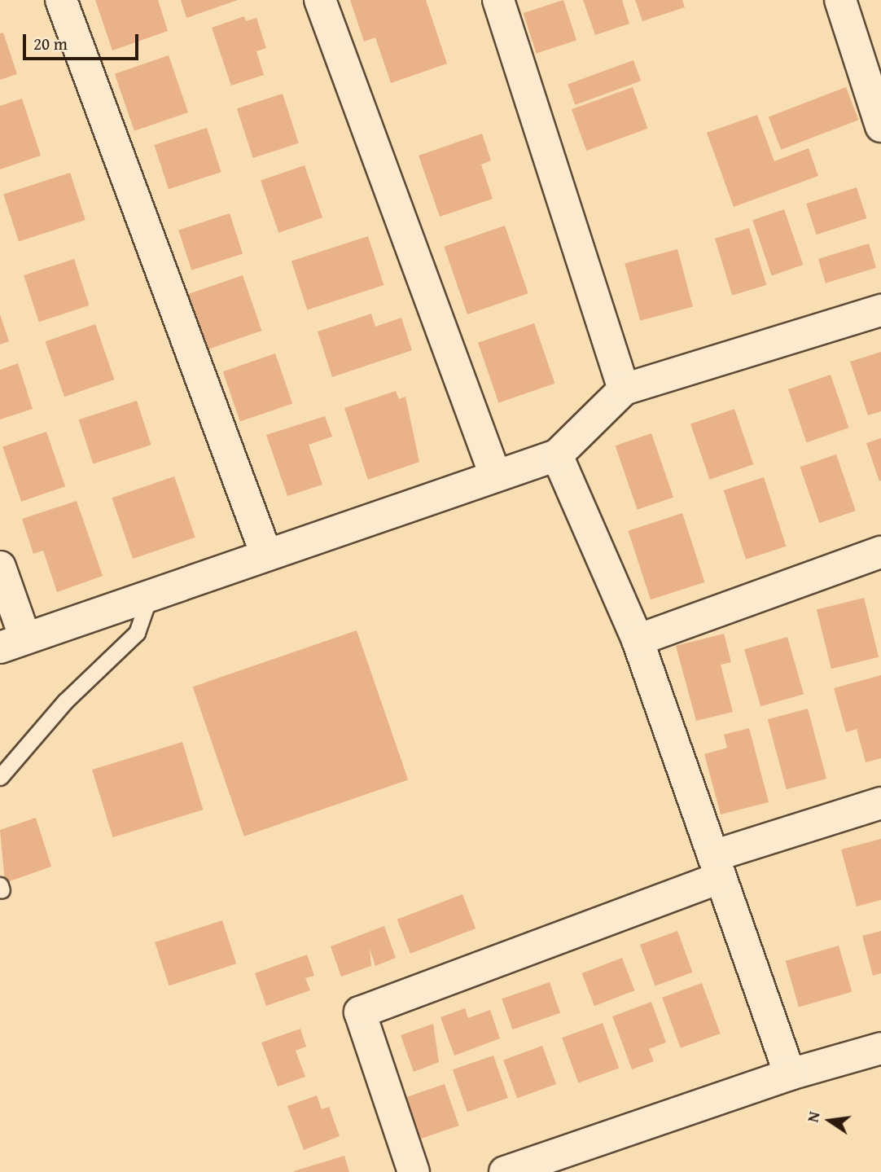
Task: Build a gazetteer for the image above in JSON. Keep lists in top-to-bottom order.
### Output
{
  "scale_bar": "20 m",
  "north": "left"
}
